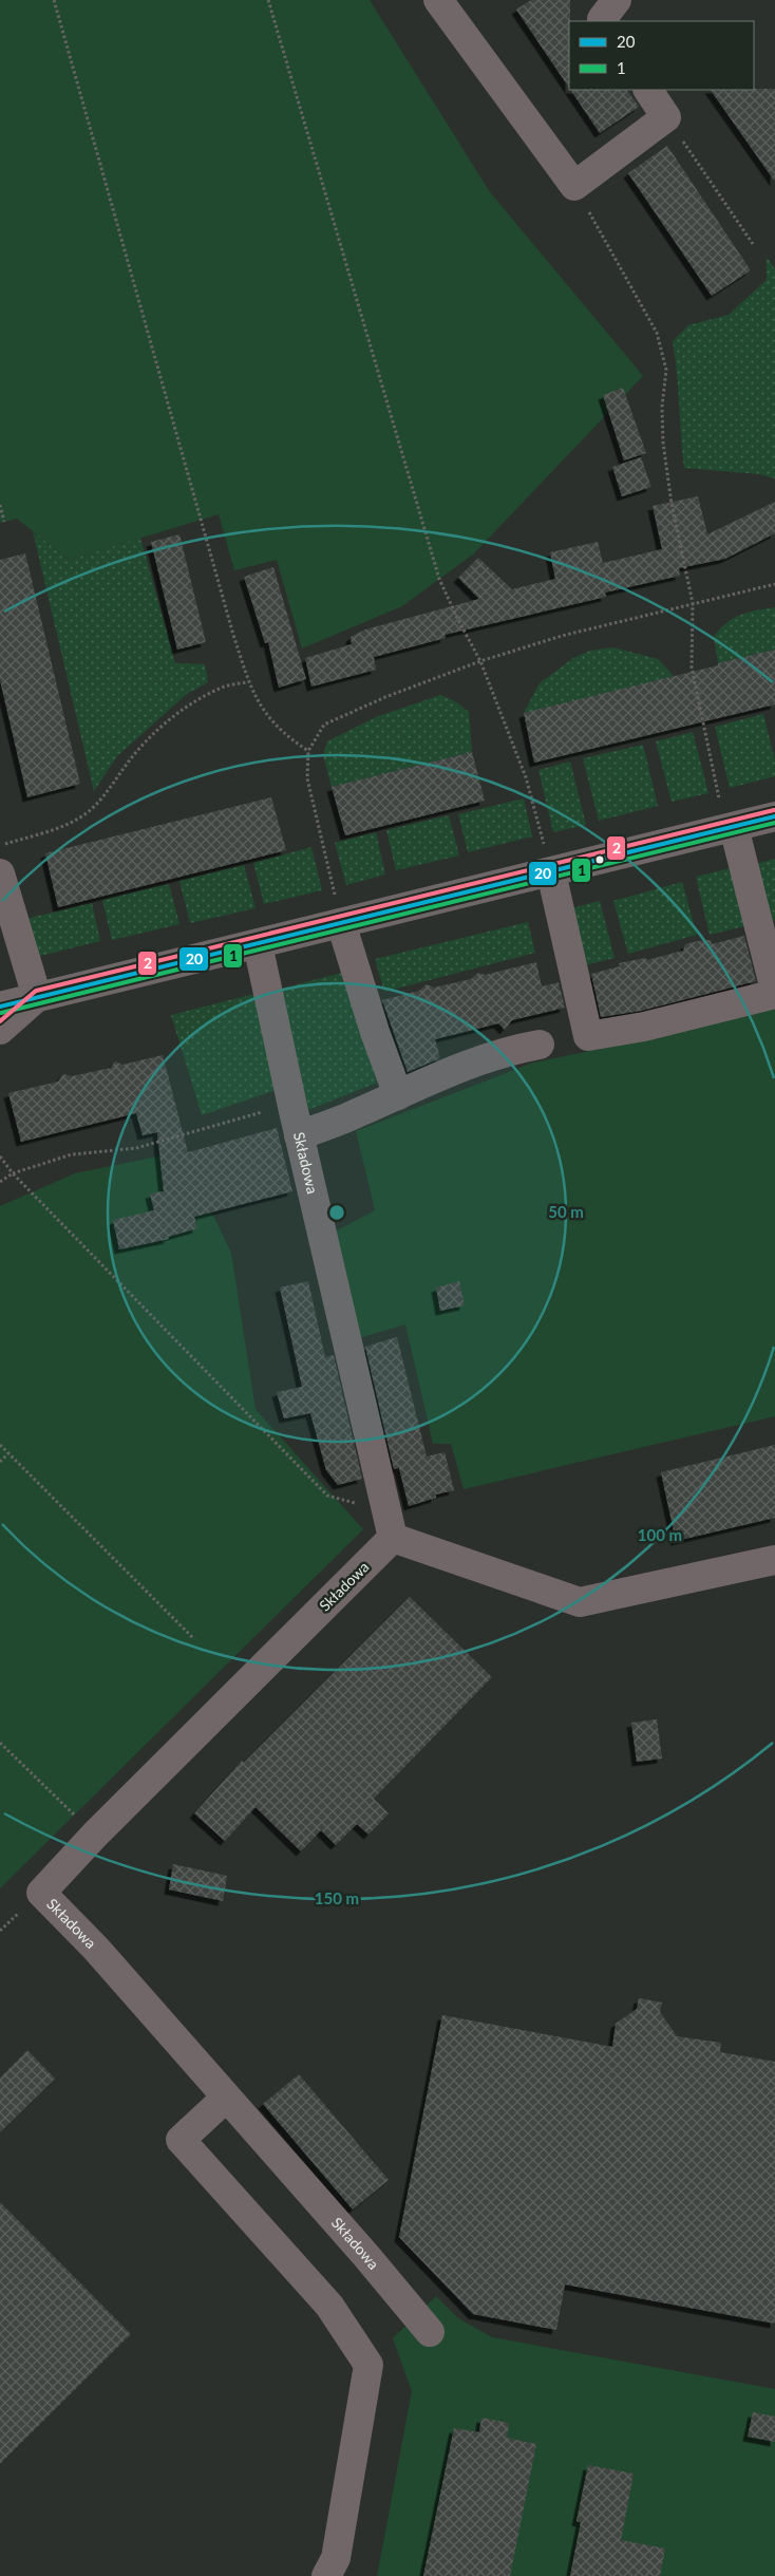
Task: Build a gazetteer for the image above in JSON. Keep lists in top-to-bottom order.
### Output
{
  "streets": {
    "street": ["Składowa"]
  },
  "lines": ["transit line 2", "transit line 20", "transit line 1"],
  "legend": ["20", "1"],
  "rings": ["50 m", "100 m", "150 m"]
}
